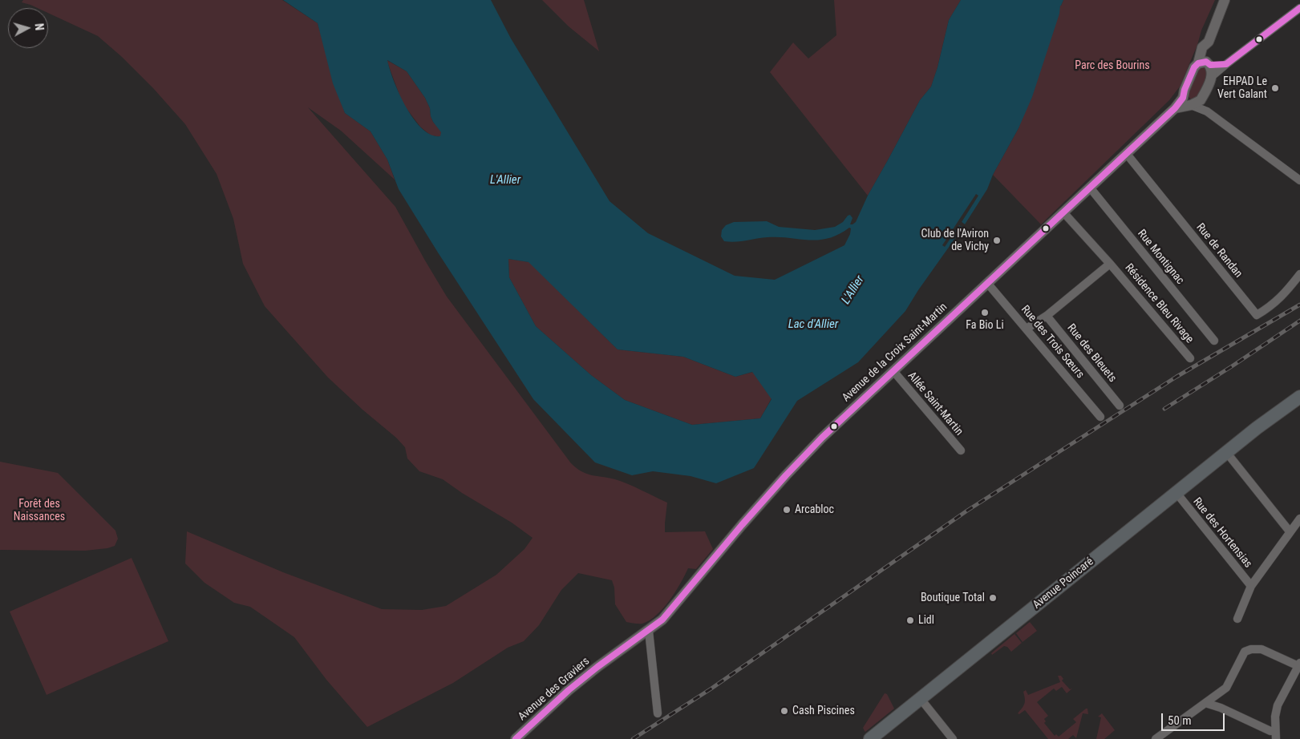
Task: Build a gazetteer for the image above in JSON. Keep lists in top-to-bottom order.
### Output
{
  "streets": {
    "main road": ["Avenue Poincaré"],
    "street": [
      "Rue de Randan",
      "Rue Montignac",
      "Résidence Bleu Rivage",
      "Rue des Trois Sœurs",
      "Avenue de la Croix Saint-Martin",
      "Rue des Bleuets",
      "Allée Saint-Martin",
      "Rue des Hortensias",
      "Avenue des Graviers"
    ]
  },
  "crossings": [
    ["Rue de Randan", "Avenue de la Croix Saint-Martin"],
    ["Rue Montignac", "Avenue de la Croix Saint-Martin"],
    ["Résidence Bleu Rivage", "Rue des Trois Sœurs"],
    ["Résidence Bleu Rivage", "Avenue de la Croix Saint-Martin"],
    ["Résidence Bleu Rivage", "Rue des Bleuets"],
    ["Rue des Trois Sœurs", "Avenue de la Croix Saint-Martin"],
    ["Avenue de la Croix Saint-Martin", "Allée Saint-Martin"],
    ["Avenue de la Croix Saint-Martin", "Avenue des Graviers"],
    ["Rue des Hortensias", "Avenue Poincaré"]
  ],
  "water": ["L'Allier", "Lac d'Allier"],
  "parks": ["Parc des Bourins", "Forêt des Naissances"],
  "places": [
    "EHPAD Le Vert Galant",
    "Club de l'Aviron de Vichy",
    "Fa Bio Li",
    "Arcabloc",
    "Boutique Total",
    "Lidl",
    "Cash Piscines"
  ],
  "scale_bar": "50 m",
  "north": "right"
}
